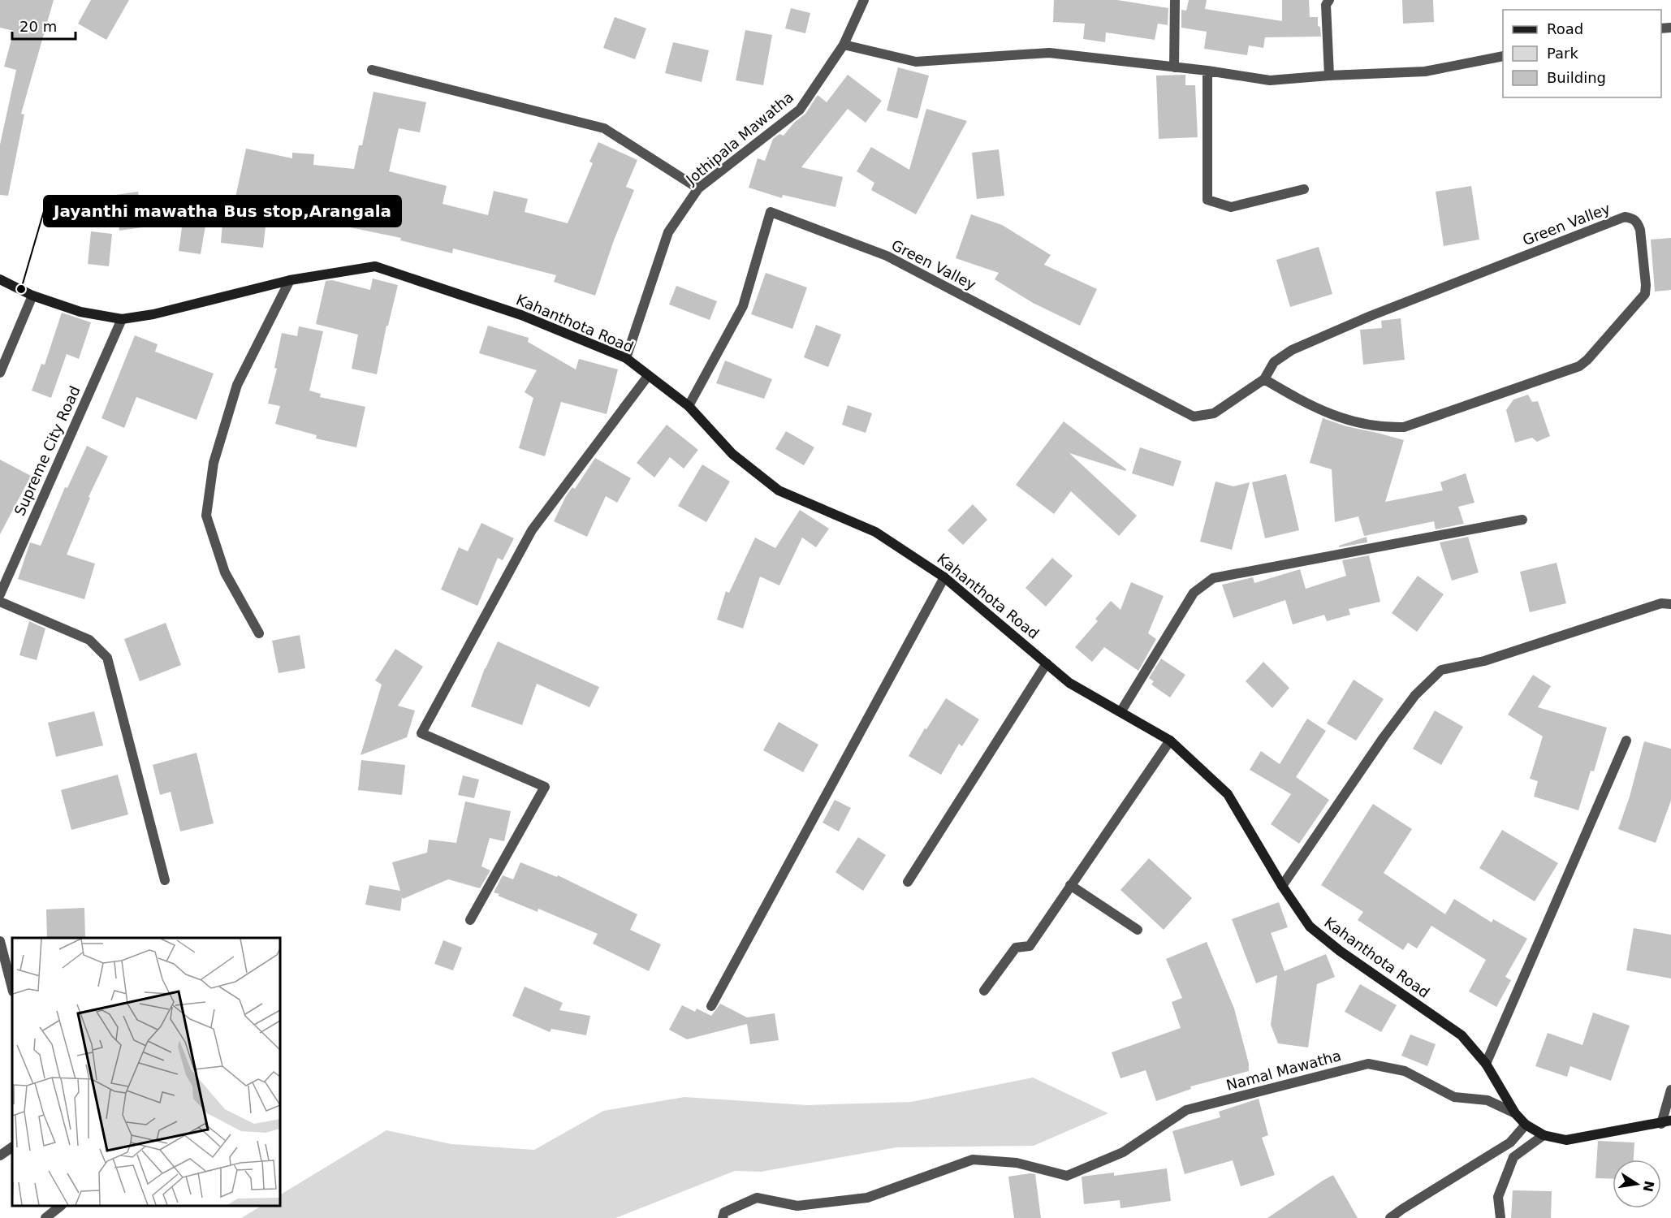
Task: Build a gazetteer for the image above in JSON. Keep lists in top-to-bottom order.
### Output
{
  "streets": {
    "main road": ["Kahanthota Road"],
    "street": [
      "Jothipala Mawatha",
      "Green Valley",
      "Supreme City Road",
      "Namal Mawatha"
    ]
  },
  "crossings": [
    ["Jothipala Mawatha", "Kahanthota Road"],
    ["Green Valley", "Kahanthota Road"],
    ["Kahanthota Road", "Supreme City Road"],
    ["Kahanthota Road", "Namal Mawatha"]
  ],
  "places": ["Jayanthi mawatha Bus stop,Arangala"],
  "legend": ["Road", "Park", "Building"],
  "scale_bar": "20 m",
  "north": "right"
}
